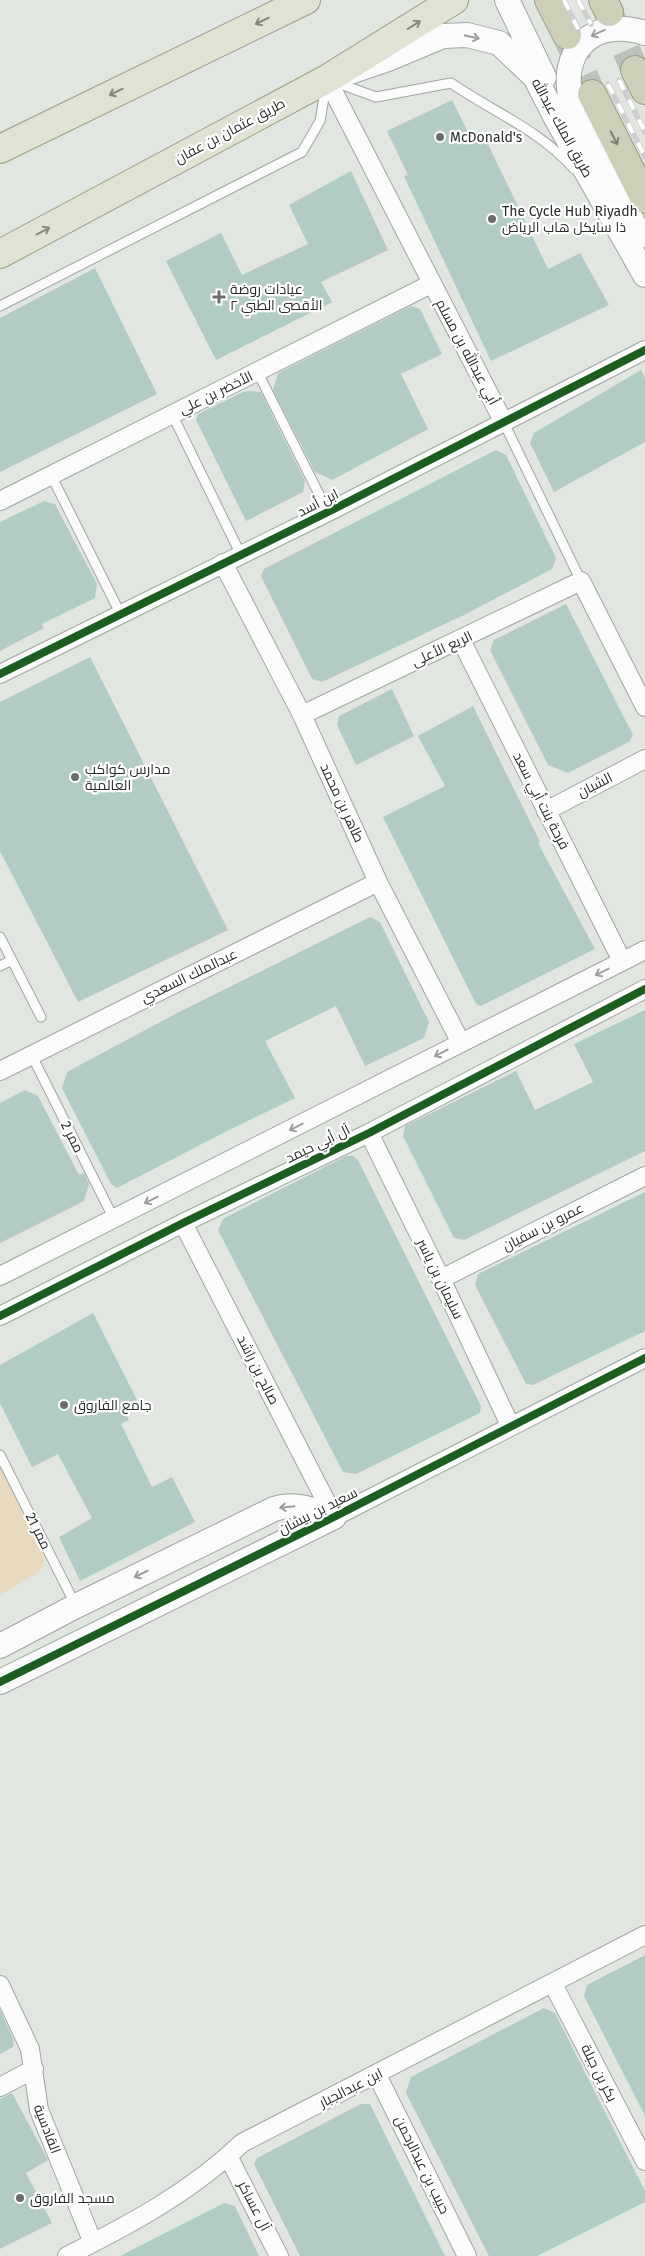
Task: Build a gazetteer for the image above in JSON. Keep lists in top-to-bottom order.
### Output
{
  "streets": {
    "main road": ["طريق الملك عبدالله", "طريق عثمان بن عفان", "سعيد بن بيشان"],
    "street": [
      "أبي عبدالله بن مسلم",
      "الأخضر بن علي",
      "ابن أسد",
      "الريع الأعلى",
      "الشبان",
      "فرحة بنت أبي سعد",
      "طاهر بن محمد",
      "عبدالملك السعدي",
      "آل أبي حيمد",
      "عمرو بن سفيان",
      "سليمان بن ياسر",
      "صالح بن راشد",
      "بكر بن جبلة",
      "ابن عبدالجبار",
      "القادسية",
      "حبيب بن عبدالرحمن",
      "آل عساكر"
    ],
    "lane": ["ممر 2", "ممر 21"]
  },
  "crossings": [
    ["طريق الملك عبدالله", "طريق عثمان بن عفان"],
    ["طريق الملك عبدالله", "أبي عبدالله بن مسلم"],
    ["طريق عثمان بن عفان", "أبي عبدالله بن مسلم"],
    ["أبي عبدالله بن مسلم", "الأخضر بن علي"],
    ["أبي عبدالله بن مسلم", "ابن أسد"],
    ["أبي عبدالله بن مسلم", "الريع الأعلى"],
    ["ابن أسد", "طاهر بن محمد"],
    ["الريع الأعلى", "فرحة بنت أبي سعد"],
    ["الريع الأعلى", "طاهر بن محمد"],
    ["الشبان", "فرحة بنت أبي سعد"],
    ["فرحة بنت أبي سعد", "آل أبي حيمد"],
    ["طاهر بن محمد", "عبدالملك السعدي"],
    ["طاهر بن محمد", "آل أبي حيمد"],
    ["عبدالملك السعدي", "ممر 2"],
    ["ممر 2", "آل أبي حيمد"],
    ["آل أبي حيمد", "سليمان بن ياسر"],
    ["آل أبي حيمد", "صالح بن راشد"],
    ["عمرو بن سفيان", "سليمان بن ياسر"],
    ["سليمان بن ياسر", "سعيد بن بيشان"],
    ["صالح بن راشد", "سعيد بن بيشان"],
    ["سعيد بن بيشان", "ممر 21"],
    ["بكر بن جبلة", "ابن عبدالجبار"],
    ["ابن عبدالجبار", "القادسية"],
    ["ابن عبدالجبار", "حبيب بن عبدالرحمن"],
    ["ابن عبدالجبار", "آل عساكر"]
  ],
  "one_way": ["طريق الملك عبدالله"],
  "places": {
    "other": [
      "McDonald's",
      "The Cycle Hub Riyadh ذا سايكل هاب الرياض",
      "مدارس كواكب العالمية",
      "جامع الفاروق",
      "مسجد الفاروق"
    ],
    "health": ["عيادات روضة الأقصى الطبي ٢"]
  }
}
